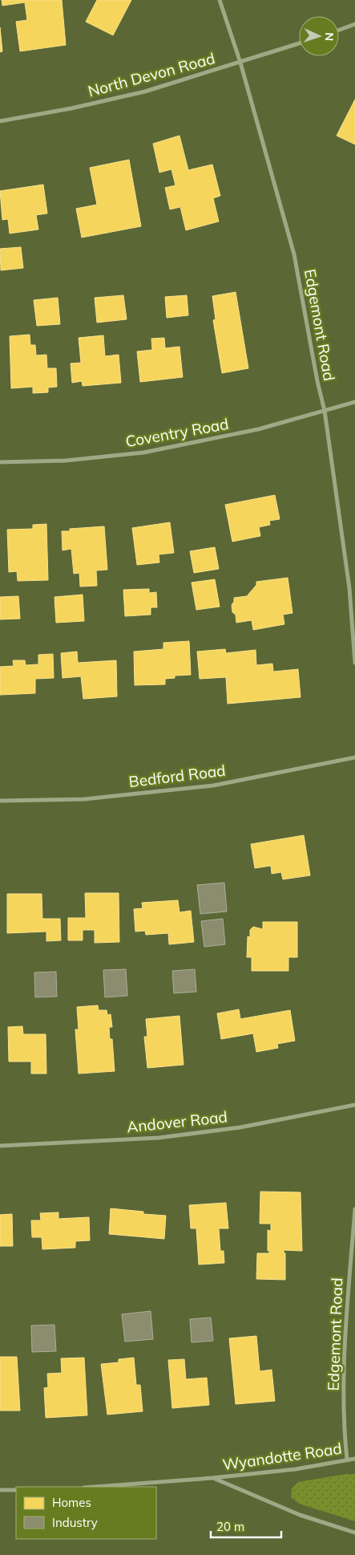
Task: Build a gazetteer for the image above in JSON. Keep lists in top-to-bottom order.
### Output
{
  "streets": {
    "street": [
      "North Devon Road",
      "Edgemont Road",
      "Coventry Road",
      "Bedford Road",
      "Andover Road",
      "Wyandotte Road"
    ]
  },
  "crossings": [
    ["North Devon Road", "Edgemont Road"],
    ["Edgemont Road", "Coventry Road"],
    ["Edgemont Road", "Wyandotte Road"]
  ],
  "legend": ["Homes", "Industry"],
  "scale_bar": "20 m",
  "north": "right"
}
